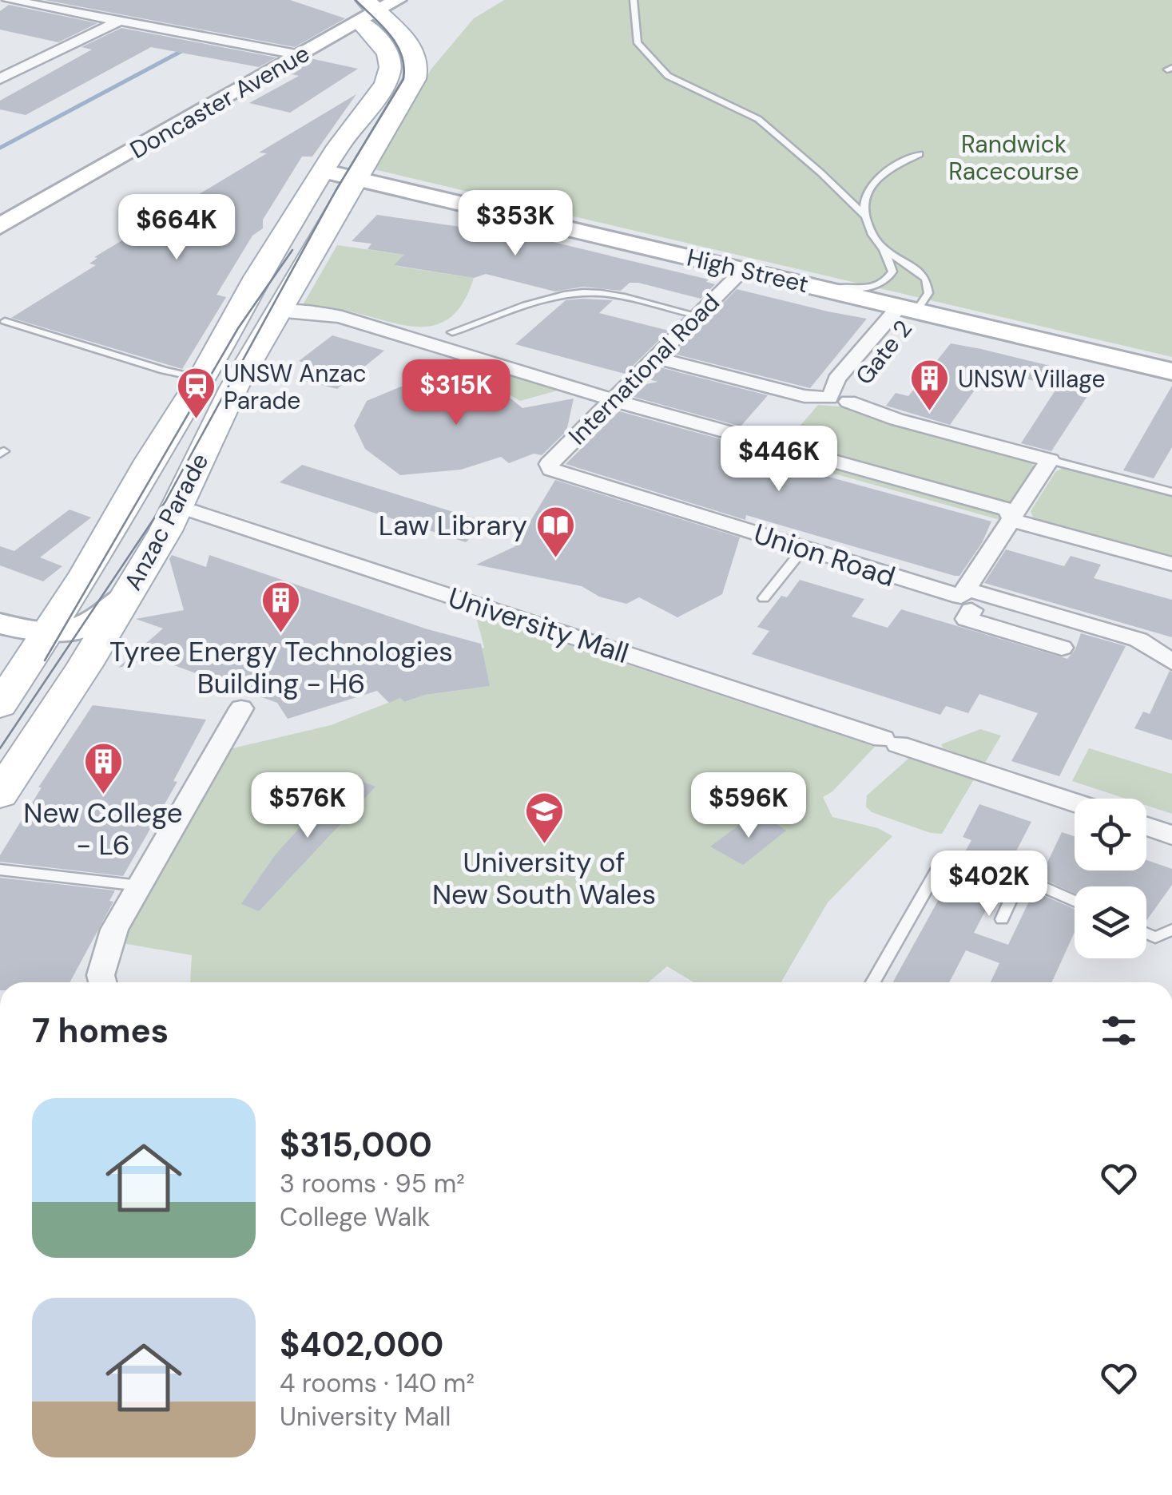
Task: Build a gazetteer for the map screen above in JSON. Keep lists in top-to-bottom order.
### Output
{
  "streets": {
    "main road": ["Anzac Parade"],
    "street": [
      "Doncaster Avenue",
      "High Street",
      "Gate 2",
      "International Road",
      "Union Road",
      "University Mall"
    ]
  },
  "crossings": [
    ["Doncaster Avenue", "Anzac Parade"],
    ["High Street", "Gate 2"],
    ["High Street", "International Road"],
    ["High Street", "Anzac Parade"],
    ["International Road", "Union Road"]
  ],
  "parks": ["Randwick Racecourse"],
  "places": {
    "building": ["UNSW Village", "Tyree Energy Technologies Building - H6", "New College - L6"],
    "station": ["UNSW Anzac Parade"],
    "library": ["Law Library"],
    "school or university": ["University of New South Wales"]
  },
  "page": {
    "price": [
      "$353K",
      "$664K",
      "$315K",
      "$446K",
      "$576K",
      "$596K",
      "$402K"
    ],
    "heading": "7 homes",
    "list": [
      {
        "name": "$315,000",
        "note": "3 rooms · 95 m² · College Walk"
      },
      {
        "name": "$402,000",
        "note": "4 rooms · 140 m² · University Mall"
      }
    ]
  }
}
